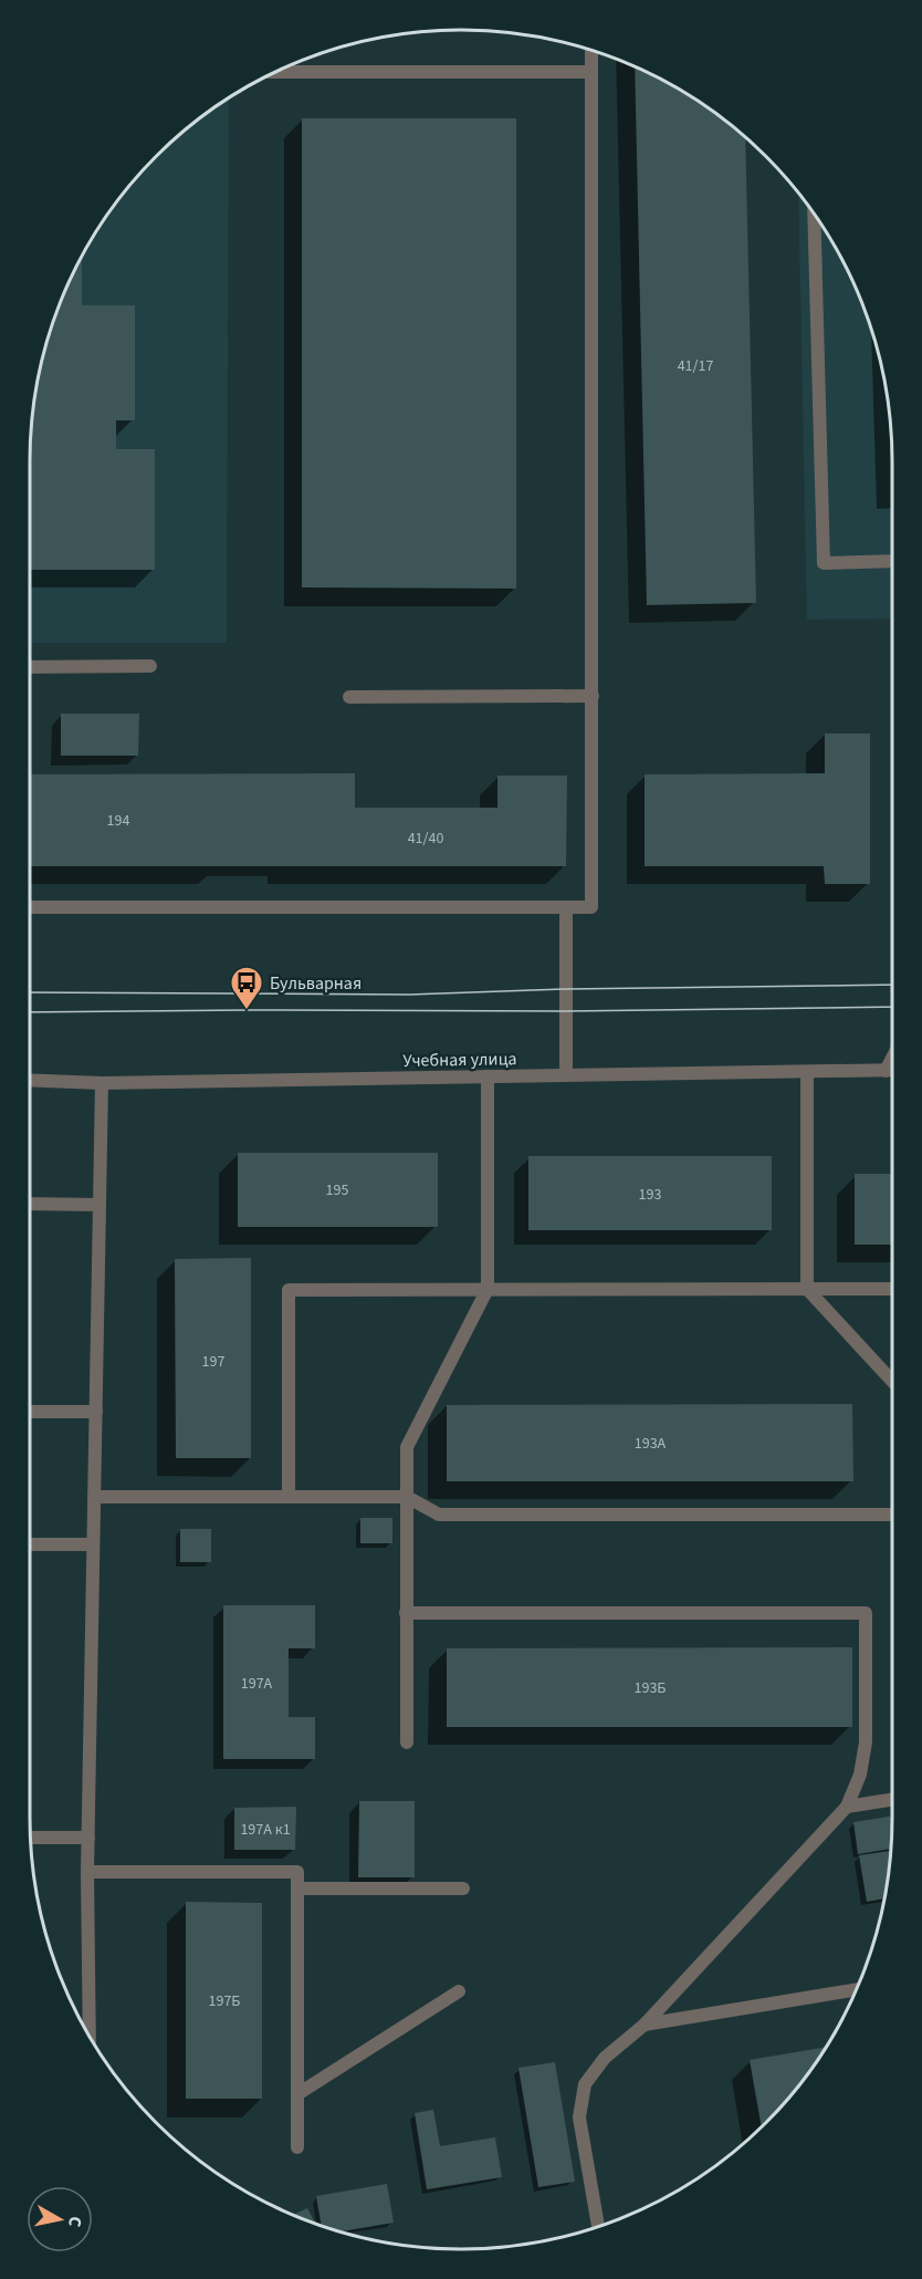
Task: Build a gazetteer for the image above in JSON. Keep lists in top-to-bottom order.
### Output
{
  "streets": {
    "street": ["Учебная улица"]
  },
  "places": {
    "bus stop": ["Бульварная"]
  },
  "house_numbers": [
    "41/17",
    "194",
    "41/40",
    "195",
    "193",
    "197",
    "193А",
    "197А",
    "193Б",
    "197А к1",
    "197Б"
  ],
  "north": "right"
}
